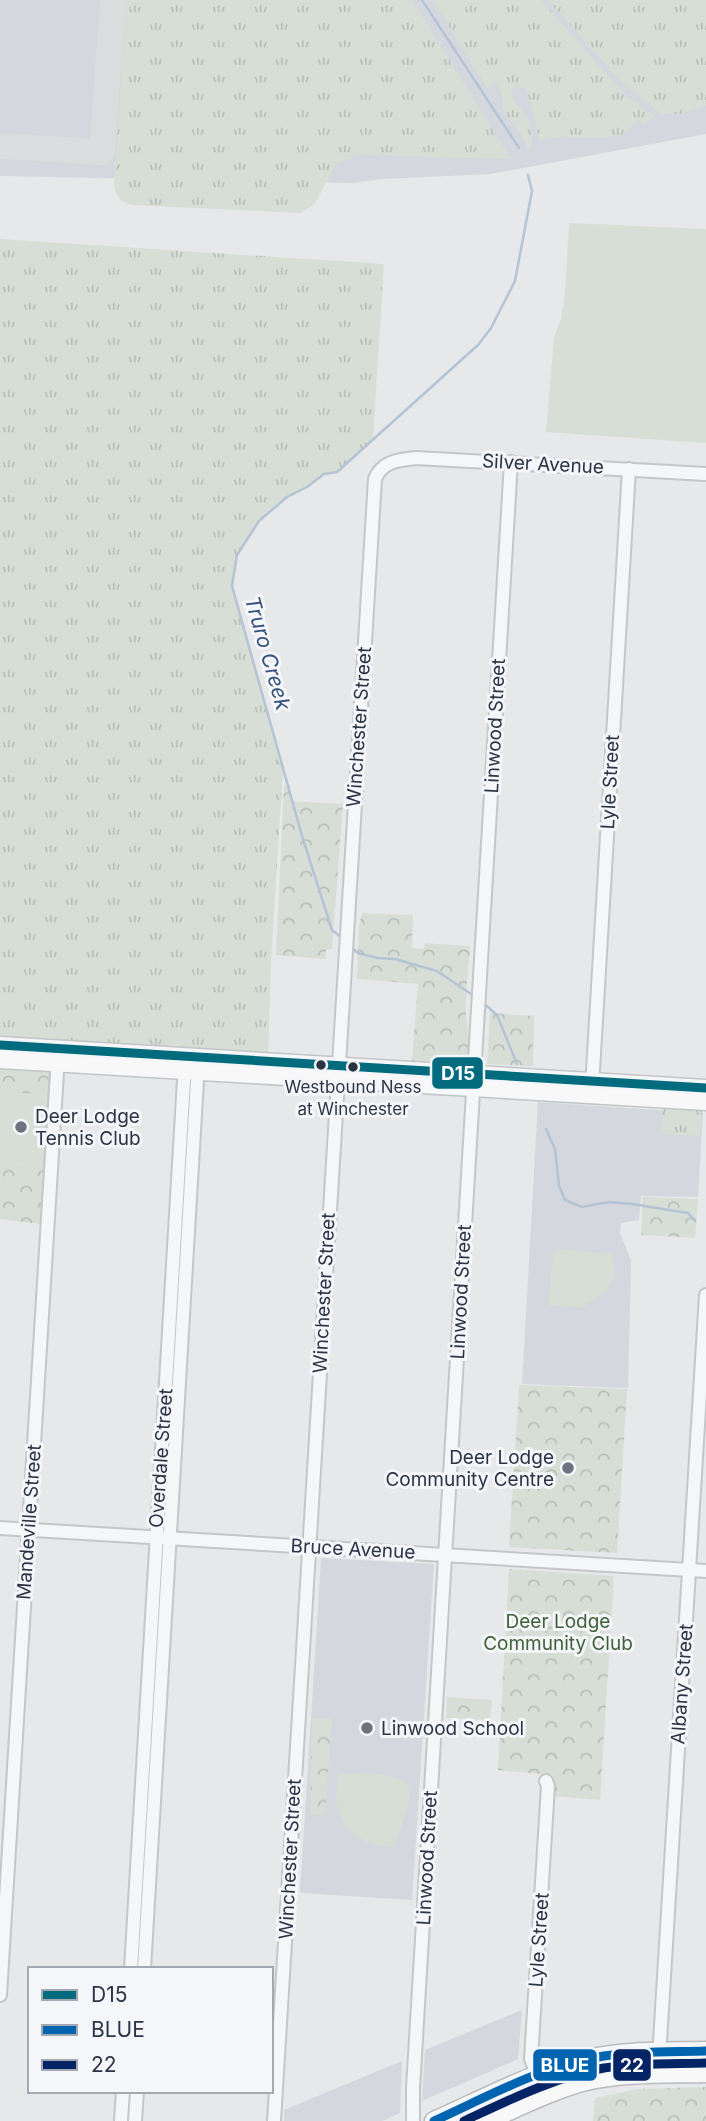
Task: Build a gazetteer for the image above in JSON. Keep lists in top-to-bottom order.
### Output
{
  "streets": {
    "street": [
      "Silver Avenue",
      "Linwood Street",
      "Winchester Street",
      "Lyle Street",
      "Overdale Street",
      "Mandeville Street",
      "Bruce Avenue",
      "Albany Street"
    ]
  },
  "crossings": [
    ["Silver Avenue", "Linwood Street"],
    ["Silver Avenue", "Winchester Street"],
    ["Silver Avenue", "Lyle Street"],
    ["Linwood Street", "Bruce Avenue"],
    ["Winchester Street", "Bruce Avenue"],
    ["Overdale Street", "Bruce Avenue"],
    ["Mandeville Street", "Bruce Avenue"],
    ["Bruce Avenue", "Albany Street"]
  ],
  "water": ["Truro Creek"],
  "parks": ["Deer Lodge Community Club"],
  "places": [
    "Westbound Ness at Winchester",
    "Deer Lodge Tennis Club",
    "Deer Lodge Community Centre",
    "Linwood School"
  ],
  "lines": ["transit line D15", "transit line BLUE", "transit line 22"],
  "legend": ["D15", "BLUE", "22"]
}
